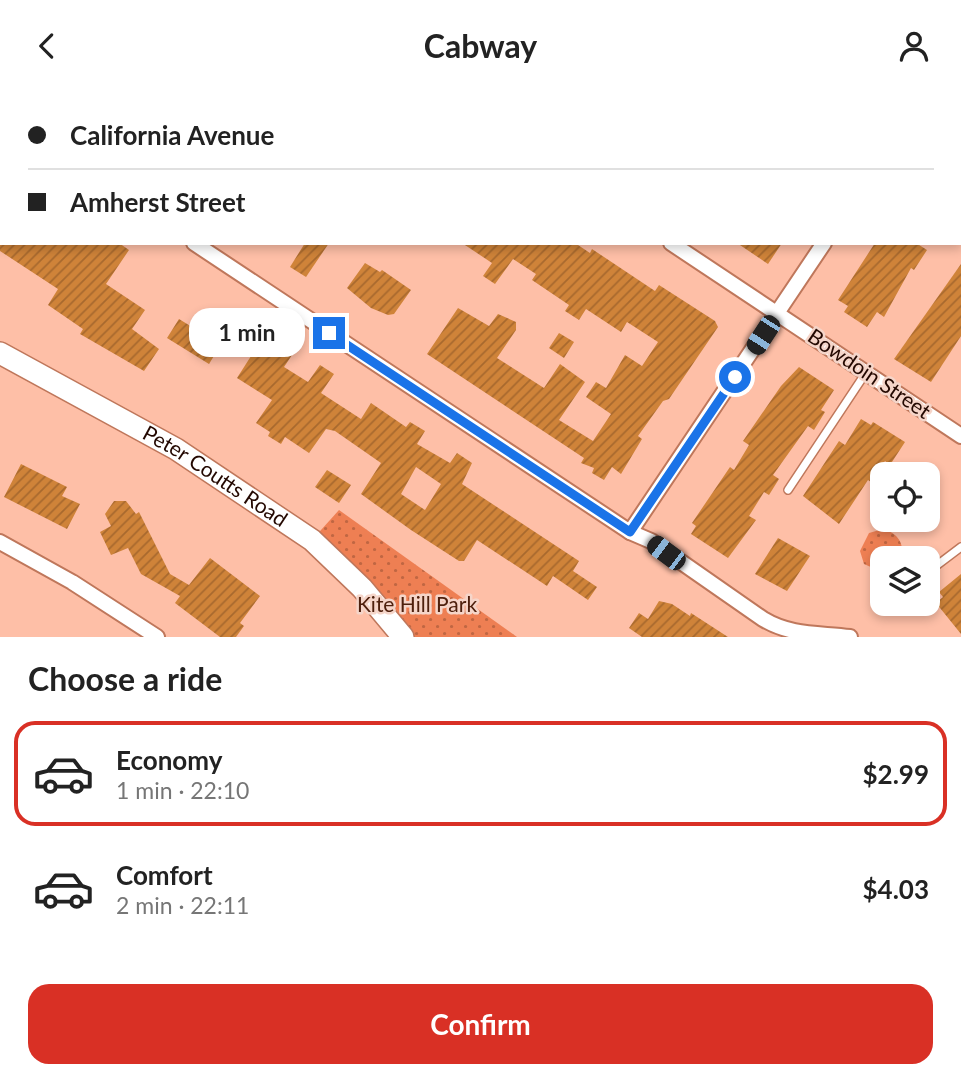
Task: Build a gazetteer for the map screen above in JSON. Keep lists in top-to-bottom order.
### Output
{
  "streets": {
    "street": ["Bowdoin Street", "Peter Coutts Road"]
  },
  "parks": ["Kite Hill Park"],
  "page": {
    "header": "Cabway",
    "banner": ["California Avenue", "Amherst Street"],
    "bubble": "1 min",
    "heading": "Choose a ride",
    "list": [
      {
        "name": "Economy",
        "note": "1 min · 22:10",
        "value": "$2.99"
      },
      {
        "name": "Comfort",
        "note": "2 min · 22:11",
        "value": "$4.03"
      }
    ],
    "buttons": "Confirm"
  }
}
